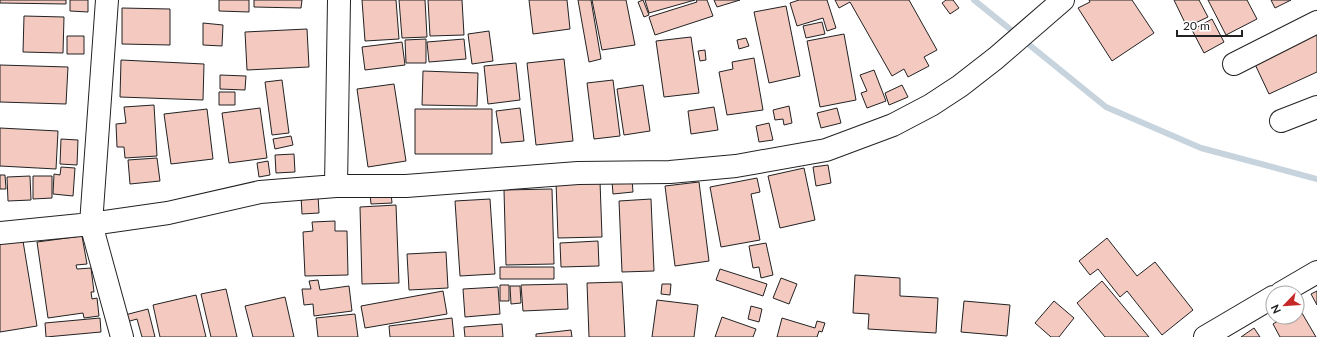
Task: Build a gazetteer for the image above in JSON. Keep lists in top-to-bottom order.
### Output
{
  "scale_bar": "20 m",
  "north": "bottom left"
}
